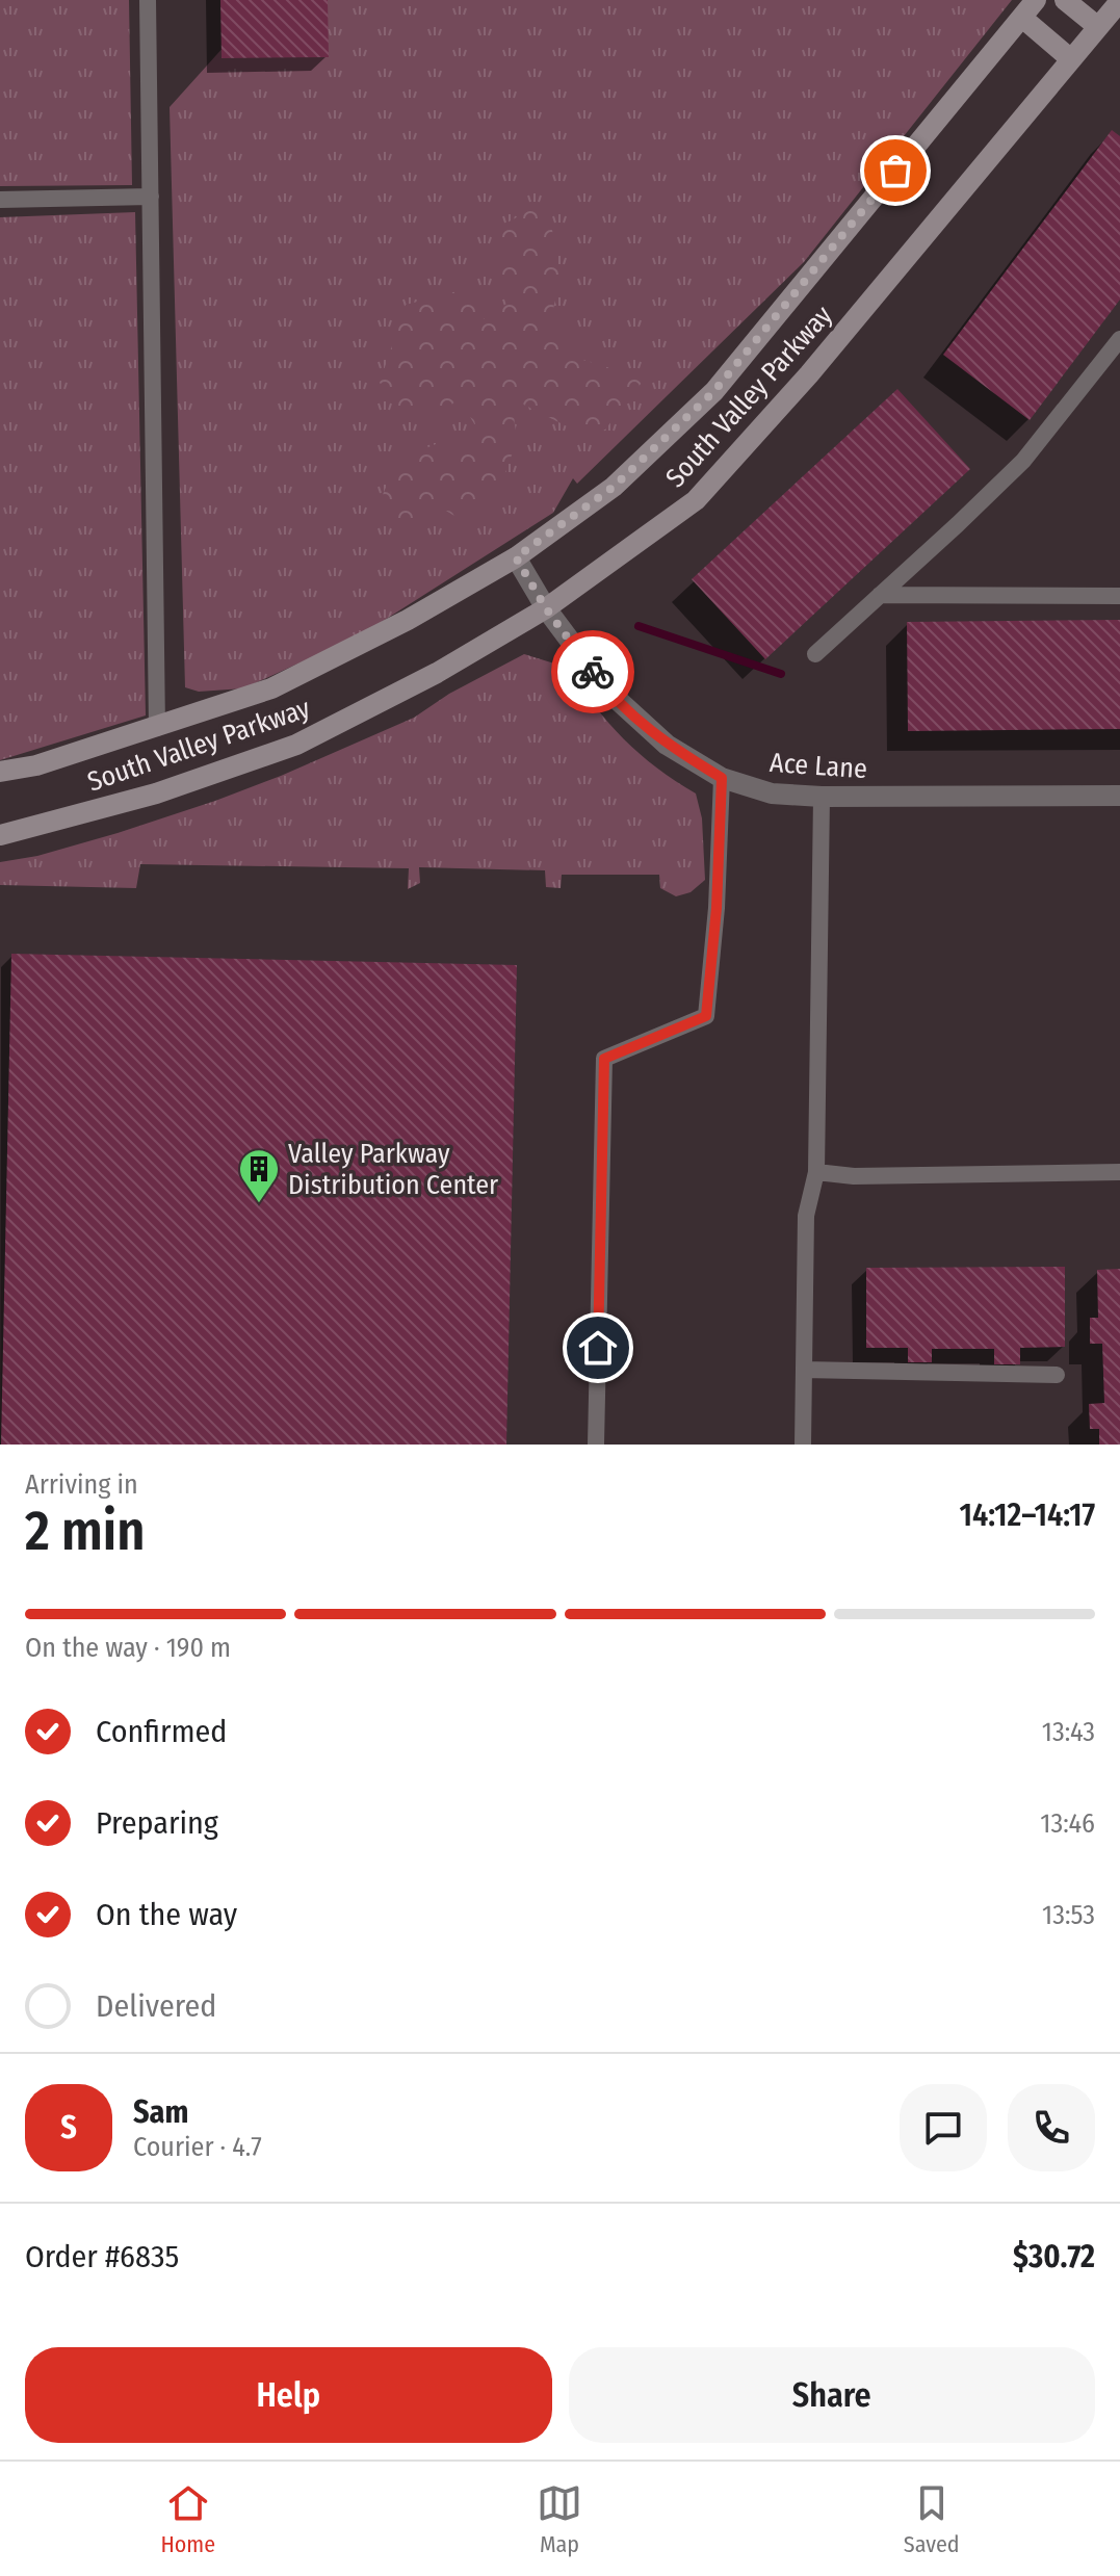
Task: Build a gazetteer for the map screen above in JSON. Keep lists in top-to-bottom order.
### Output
{
  "streets": {
    "main road": ["South Valley Parkway"],
    "street": ["Ace Lane"]
  },
  "crossings": [
    ["South Valley Parkway", "Ace Lane"]
  ],
  "places": {
    "building": ["Valley Parkway Distribution Center"]
  },
  "page": {
    "heading": ["2 min", "Arriving in", "14:12–14:17"],
    "panel": [
      "Sam",
      "Courier · 4.7",
      "Order #6835",
      "$30.72"
    ],
    "bar": "On the way · 190 m",
    "list": [
      ["Confirmed", "13:43"],
      ["Preparing", "13:46"],
      ["On the way", "13:53"],
      "Delivered"
    ],
    "round": "S",
    "buttons": ["Help", "Share"],
    "tabs": ["Home", "Map", "Saved"]
  }
}
